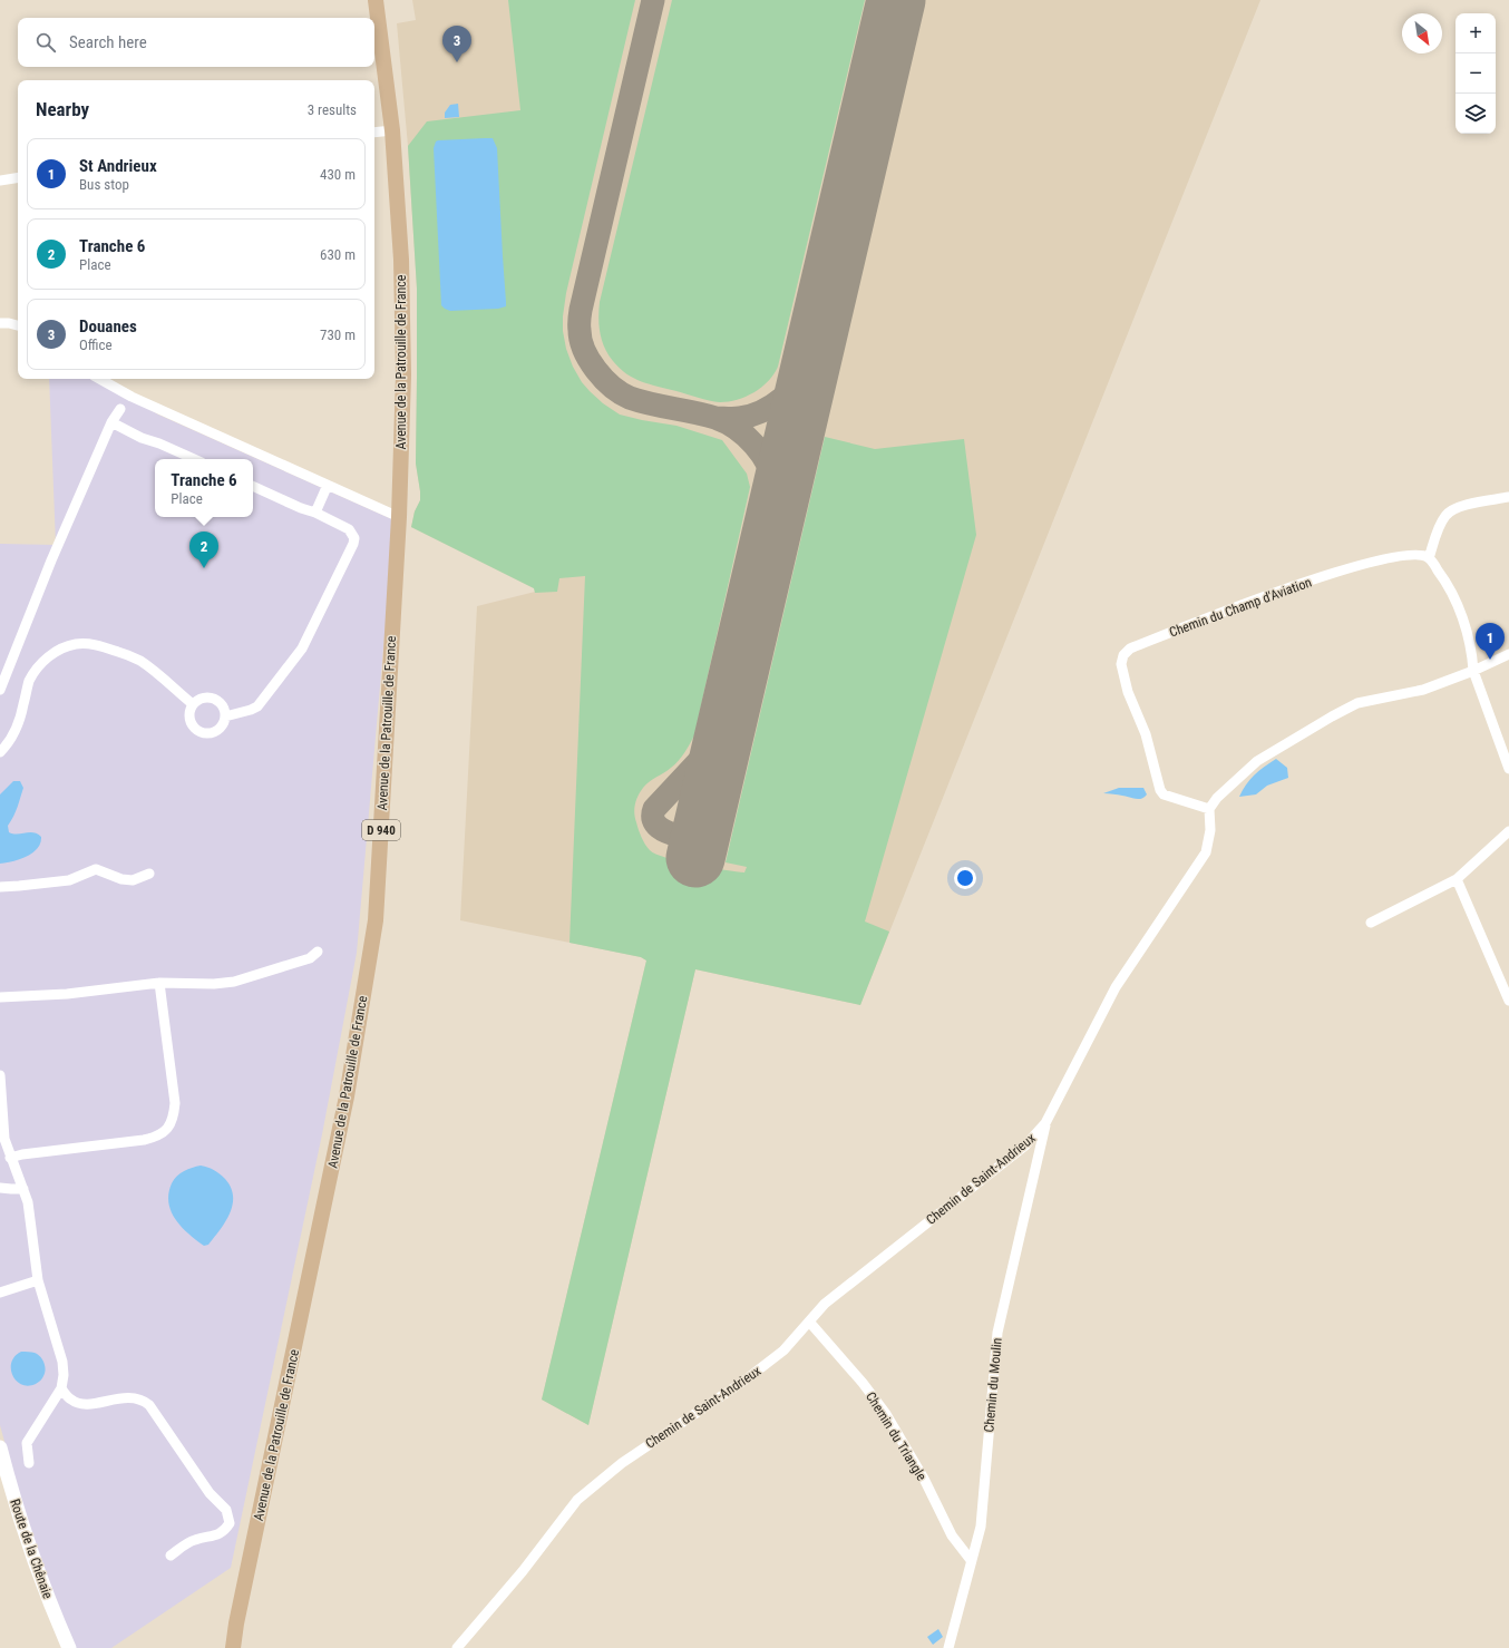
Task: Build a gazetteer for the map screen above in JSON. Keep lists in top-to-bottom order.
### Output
{
  "streets": {
    "main road": ["Avenue de la Patrouille de France", "D 940"],
    "street": [
      "Chemin du Champ d'Aviation",
      "Chemin de Saint-Andrieux",
      "Chemin du Moulin",
      "Chemin du Triangle",
      "Route de la Chênaie"
    ]
  },
  "crossings": [
    ["Chemin du Champ d'Aviation", "Chemin de Saint-Andrieux"],
    ["Chemin de Saint-Andrieux", "Chemin du Moulin"],
    ["Chemin de Saint-Andrieux", "Chemin du Triangle"],
    ["Chemin du Moulin", "Chemin du Triangle"]
  ],
  "north": "bottom right",
  "page": {
    "map_buttons": ["+", "−"],
    "search": "Search here",
    "pins": ["3", "2", "1"],
    "heading": ["Nearby", "3 results"],
    "list": [
      {
        "mark": "1",
        "name": "St Andrieux",
        "note": "Bus stop",
        "value": "430 m"
      },
      {
        "mark": "2",
        "name": "Tranche 6",
        "note": "Place",
        "value": "630 m"
      },
      {
        "mark": "3",
        "name": "Douanes",
        "note": "Office",
        "value": "730 m"
      }
    ],
    "popup": ["Tranche 6", "Place"]
  }
}
